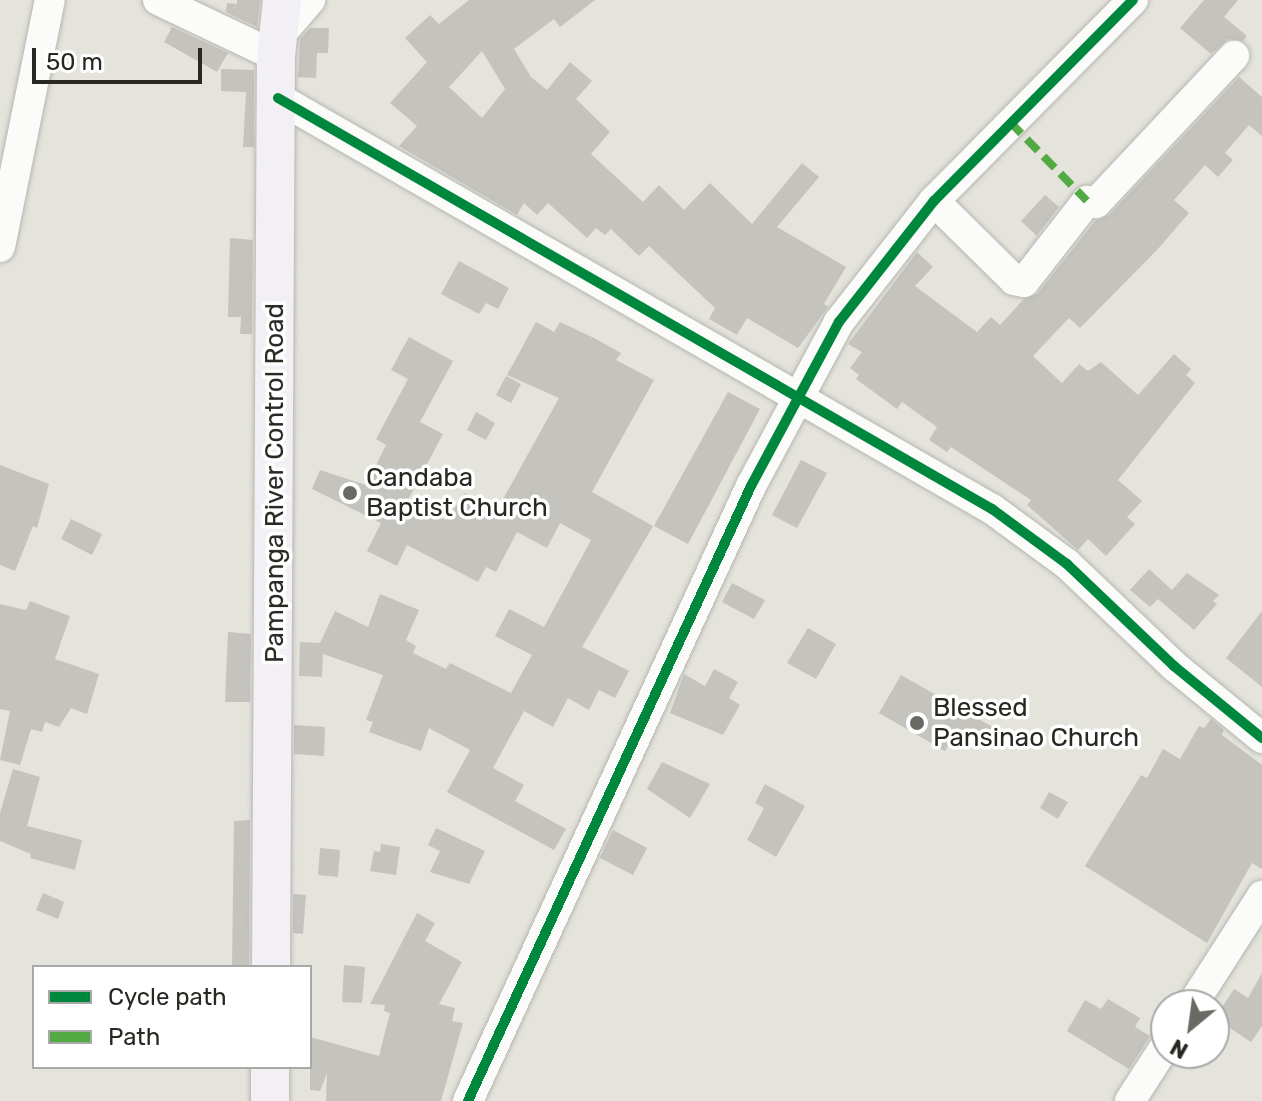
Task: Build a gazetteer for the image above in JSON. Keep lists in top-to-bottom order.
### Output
{
  "streets": {
    "main road": ["Pampanga River Control Road"]
  },
  "places": ["Candaba Baptist Church", "Blessed Pansinao Church"],
  "legend": ["Cycle path", "Path"],
  "scale_bar": "50 m",
  "north": "bottom left"
}
